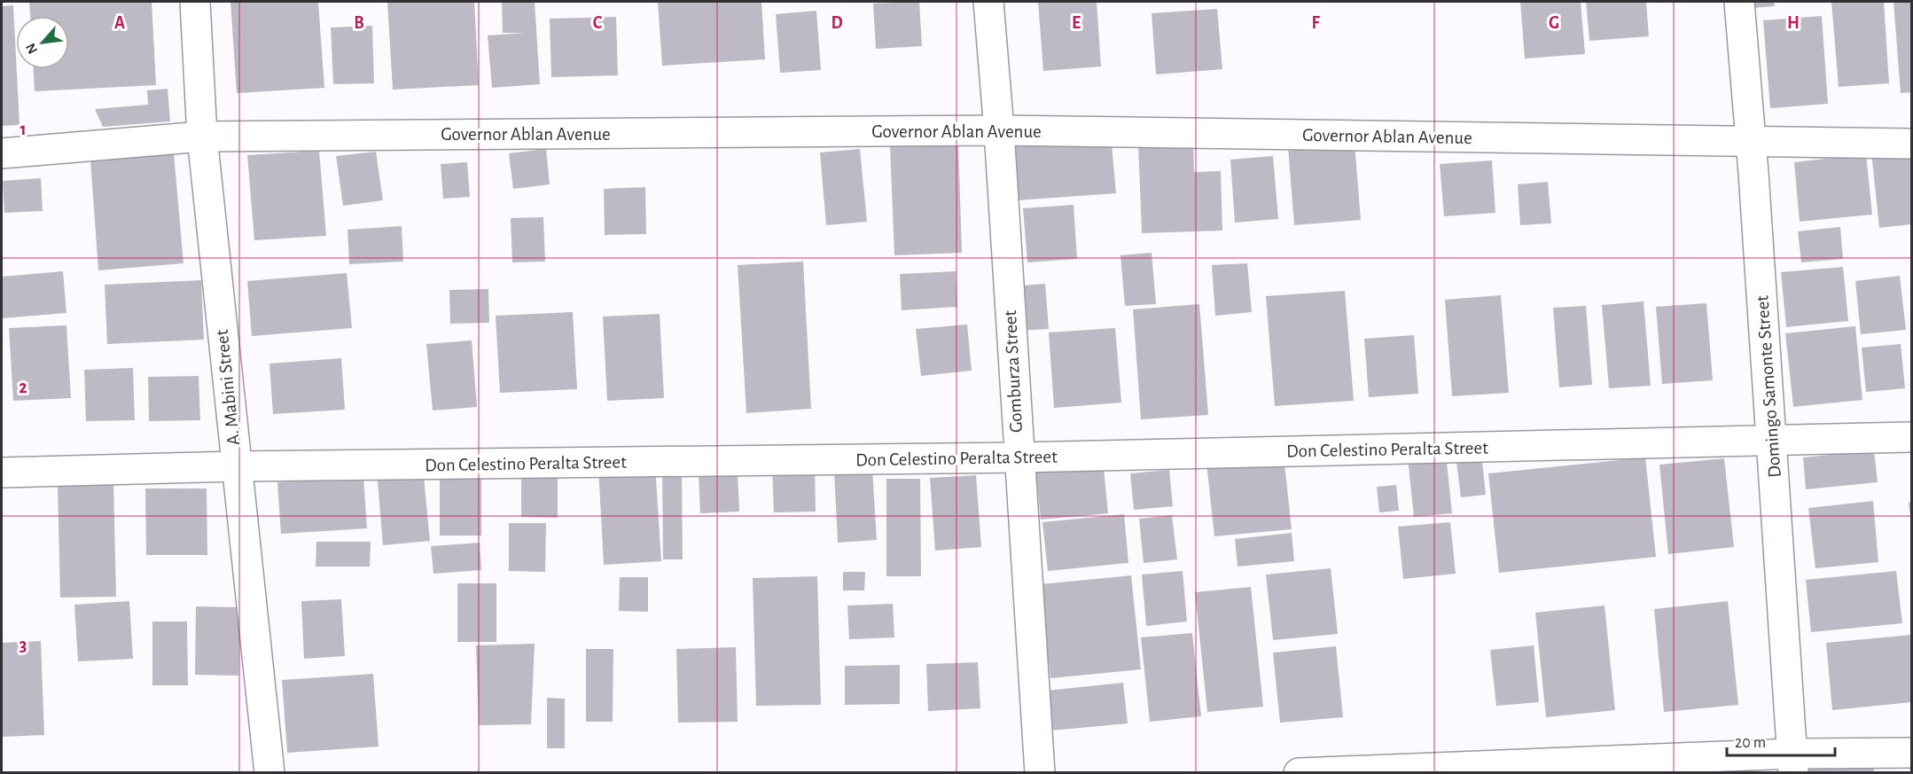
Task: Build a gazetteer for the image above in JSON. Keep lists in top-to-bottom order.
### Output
{
  "streets": {
    "street": [
      "Governor Ablan Avenue",
      "Gomburza Street",
      "Domingo Samonte Street",
      "A. Mabini Street",
      "Don Celestino Peralta Street"
    ]
  },
  "crossings": [
    ["Governor Ablan Avenue", "Gomburza Street"],
    ["Governor Ablan Avenue", "Domingo Samonte Street"],
    ["Governor Ablan Avenue", "A. Mabini Street"],
    ["Gomburza Street", "Don Celestino Peralta Street"],
    ["Domingo Samonte Street", "Don Celestino Peralta Street"],
    ["A. Mabini Street", "Don Celestino Peralta Street"]
  ],
  "scale_bar": "20 m",
  "north": "bottom left",
  "grid": {
    "columns": [
      "A",
      "B",
      "C",
      "D",
      "E",
      "F",
      "G",
      "H"
    ],
    "rows": ["1", "2", "3"]
  }
}
